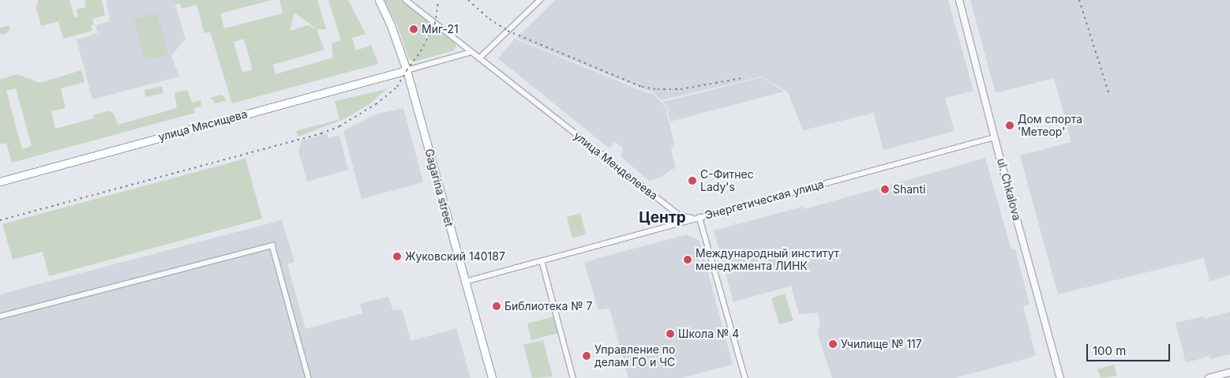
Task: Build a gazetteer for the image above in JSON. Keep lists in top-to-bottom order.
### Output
{
  "streets": {
    "main road": ["улица Мясищева", "Gagarina street"],
    "street": ["улица Менделеева", "ul. Chkalova", "Энергетическая улица"]
  },
  "crossings": [
    ["улица Мясищева", "Gagarina street"],
    ["улица Менделеева", "Энергетическая улица"],
    ["Gagarina street", "Энергетическая улица"],
    ["ul. Chkalova", "Энергетическая улица"]
  ],
  "districts": ["Центр"],
  "places": [
    "Миг-21",
    "Дом спорта 'Метеор'",
    "С-Фитнес Lady's",
    "Shanti",
    "Жуковский 140187",
    "Международный институт менеджмента ЛИНК",
    "Библиотека № 7",
    "Школа № 4",
    "Училище № 117",
    "Управление по делам ГО и ЧС"
  ],
  "scale_bar": "100 m"
}
